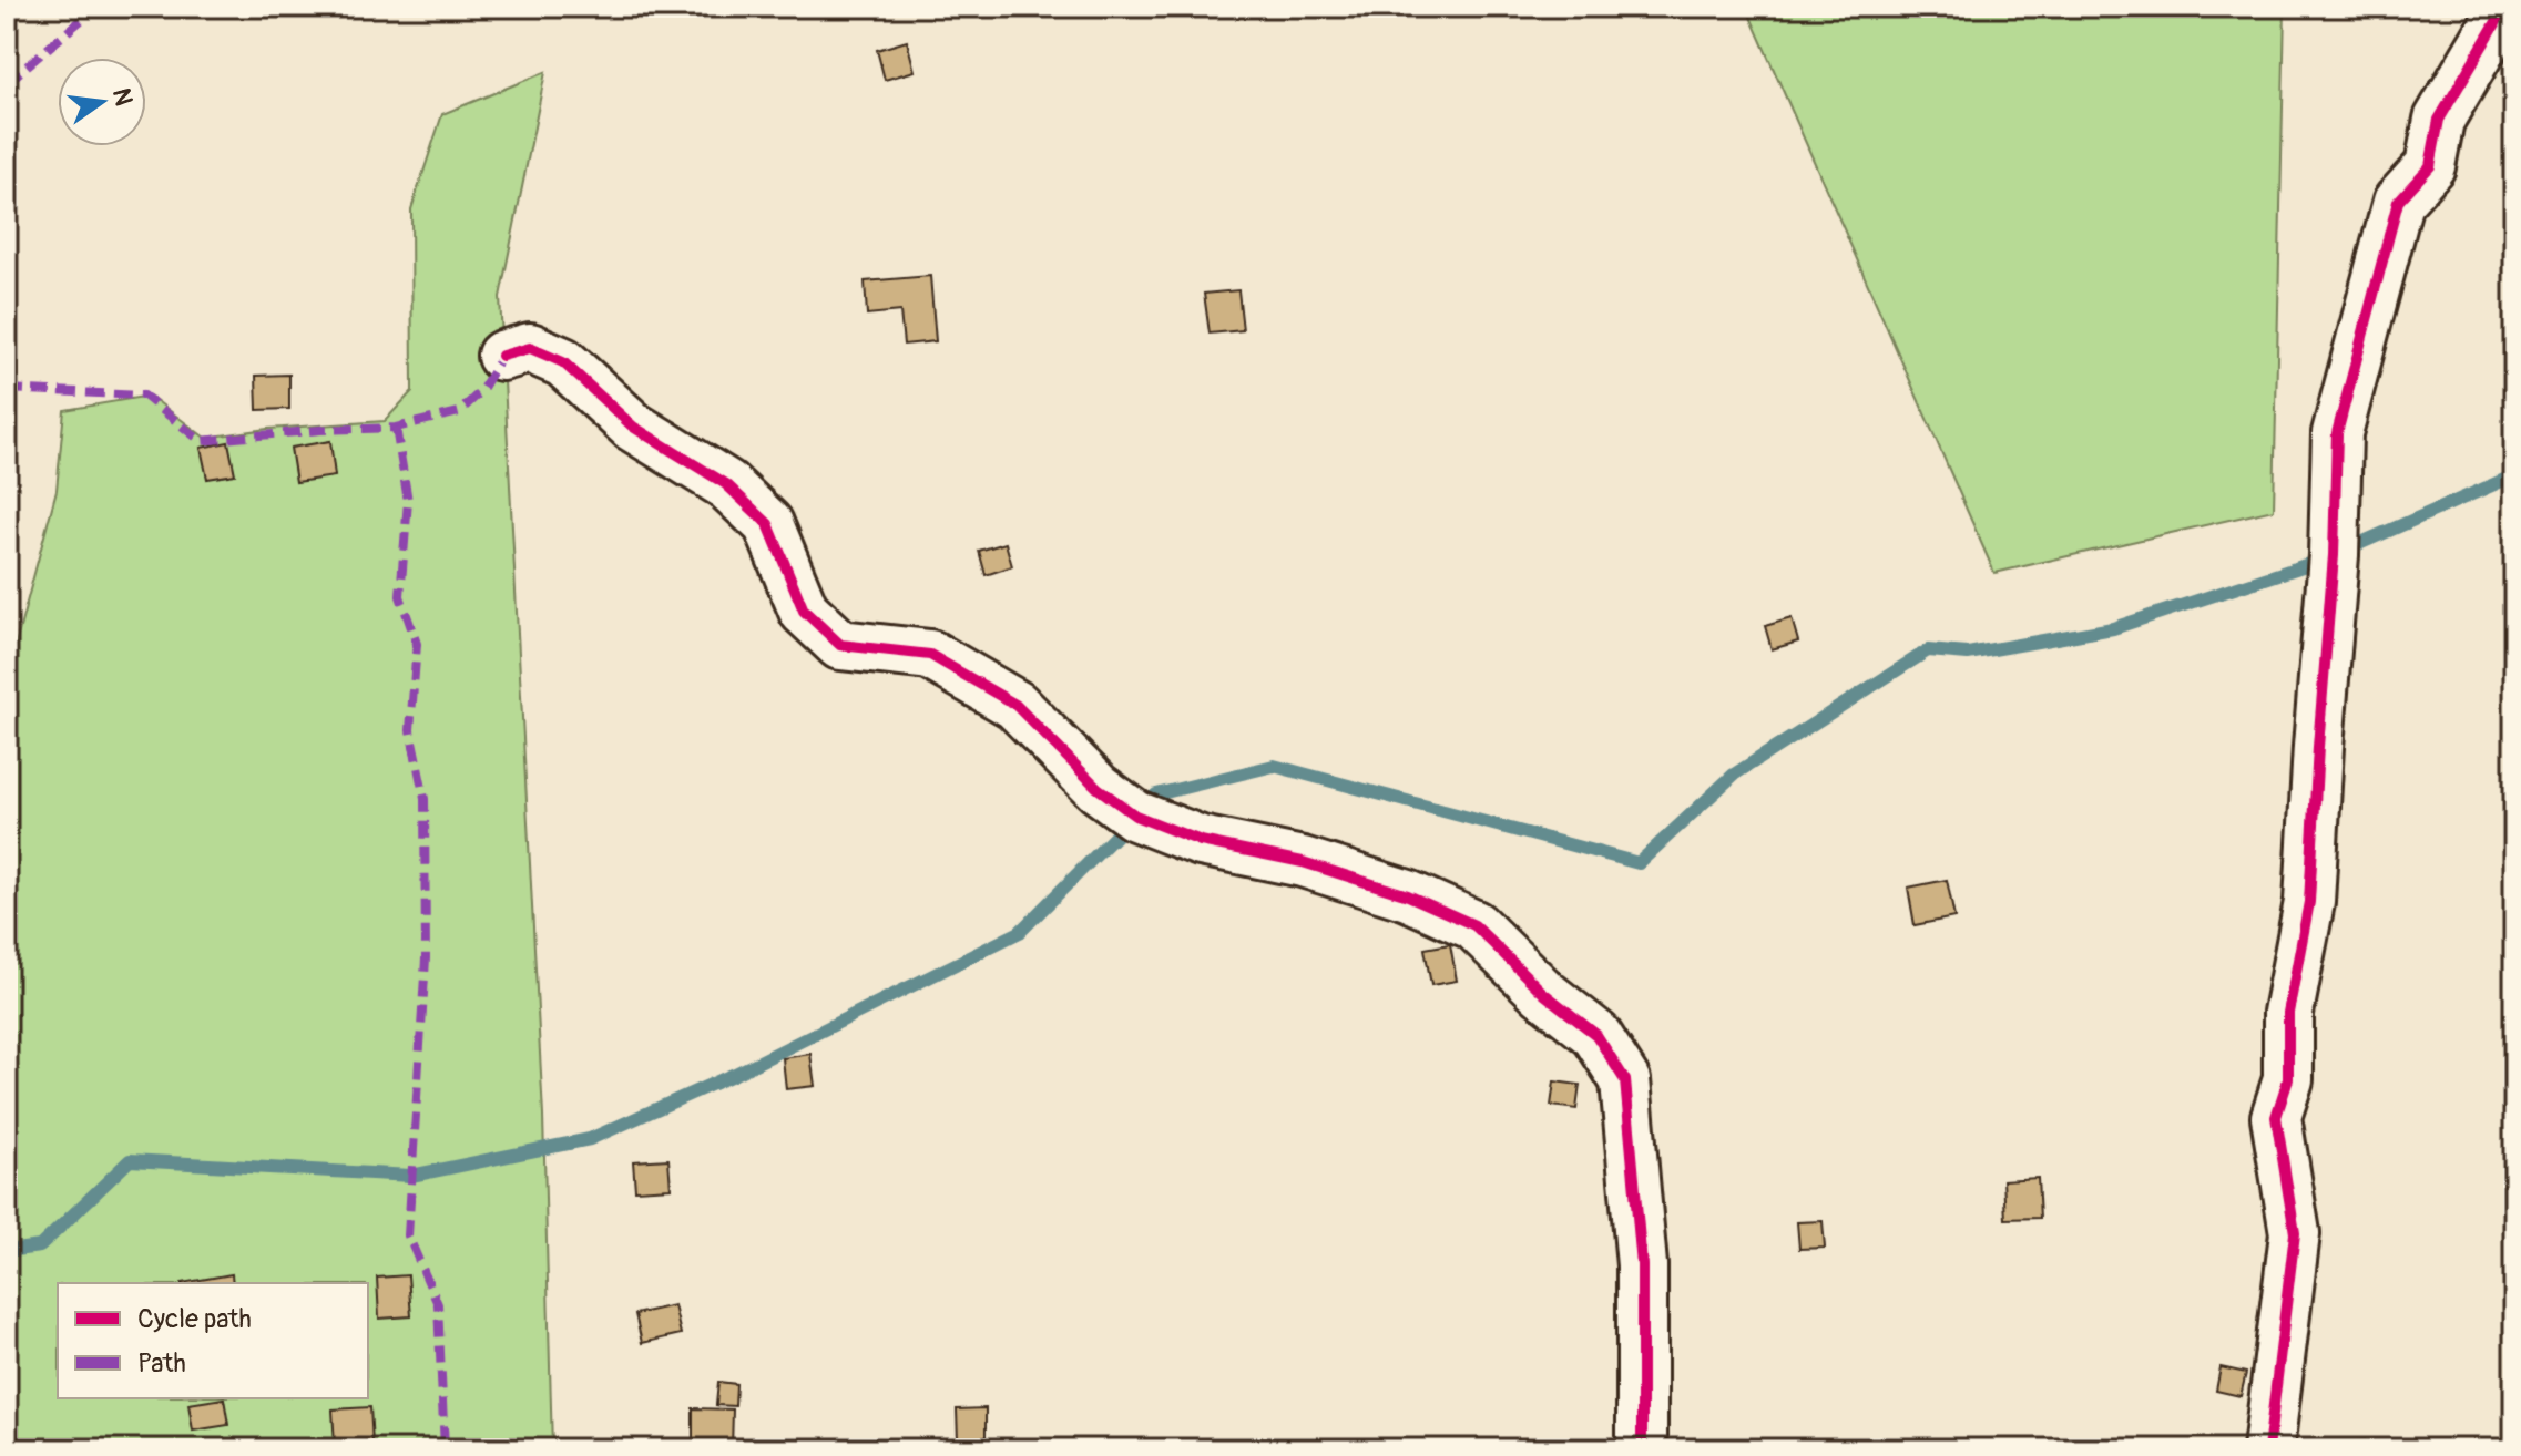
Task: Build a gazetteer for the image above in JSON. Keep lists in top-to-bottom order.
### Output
{
  "legend": ["Cycle path", "Path"],
  "north": "right"
}
